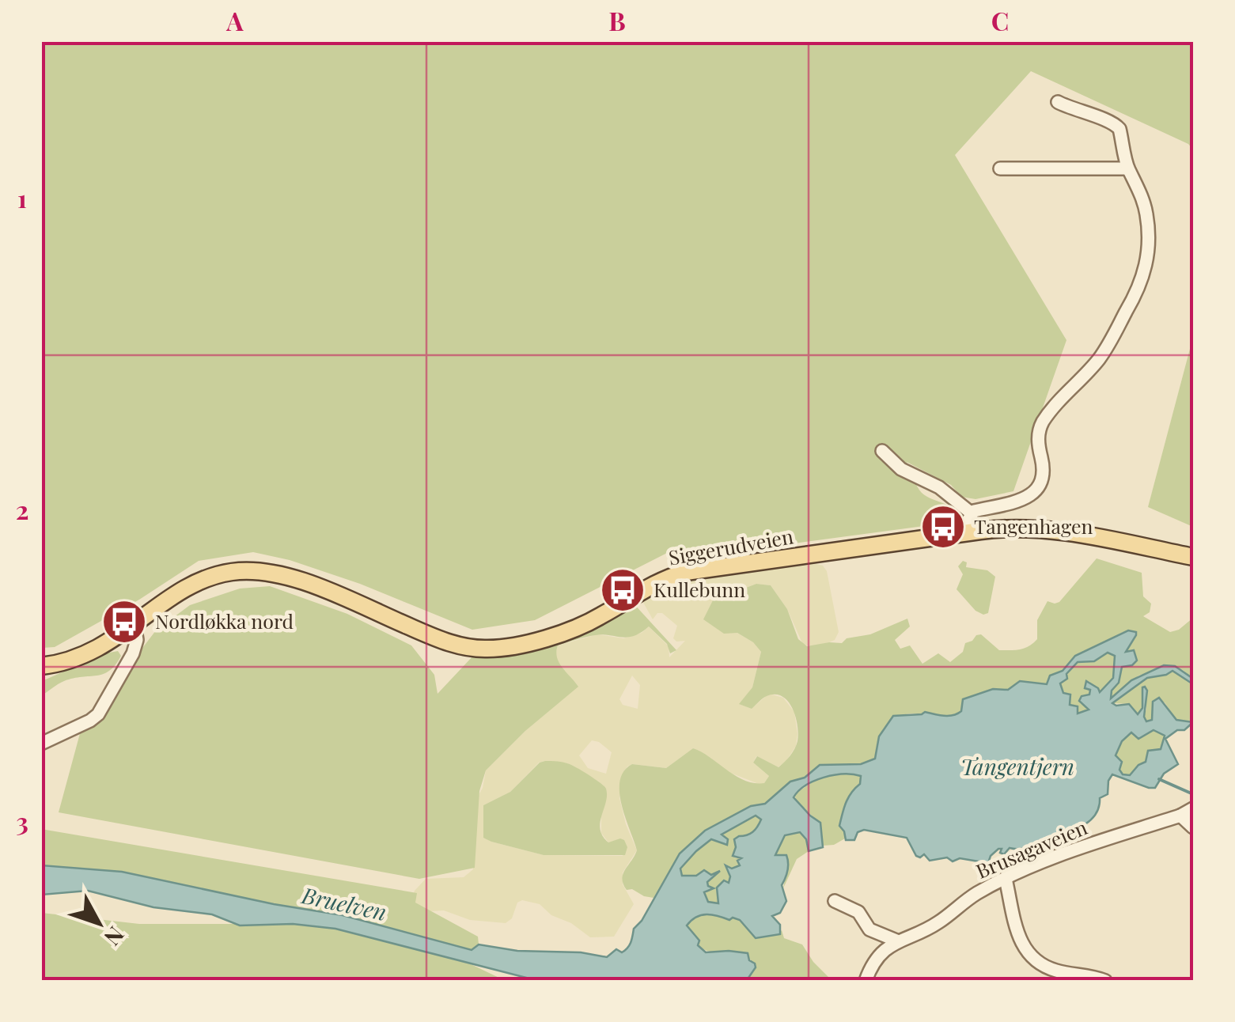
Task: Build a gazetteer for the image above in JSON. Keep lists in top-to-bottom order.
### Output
{
  "streets": {
    "main road": ["Siggerudveien"],
    "street": ["Brusagaveien"]
  },
  "water": ["Tangentjern", "Bruelven"],
  "places": {
    "bus stop": ["Tangenhagen", "Kullebunn", "Nordløkka nord"]
  },
  "north": "bottom right",
  "grid": {
    "columns": ["A", "B", "C"],
    "rows": ["1", "2", "3"]
  }
}
